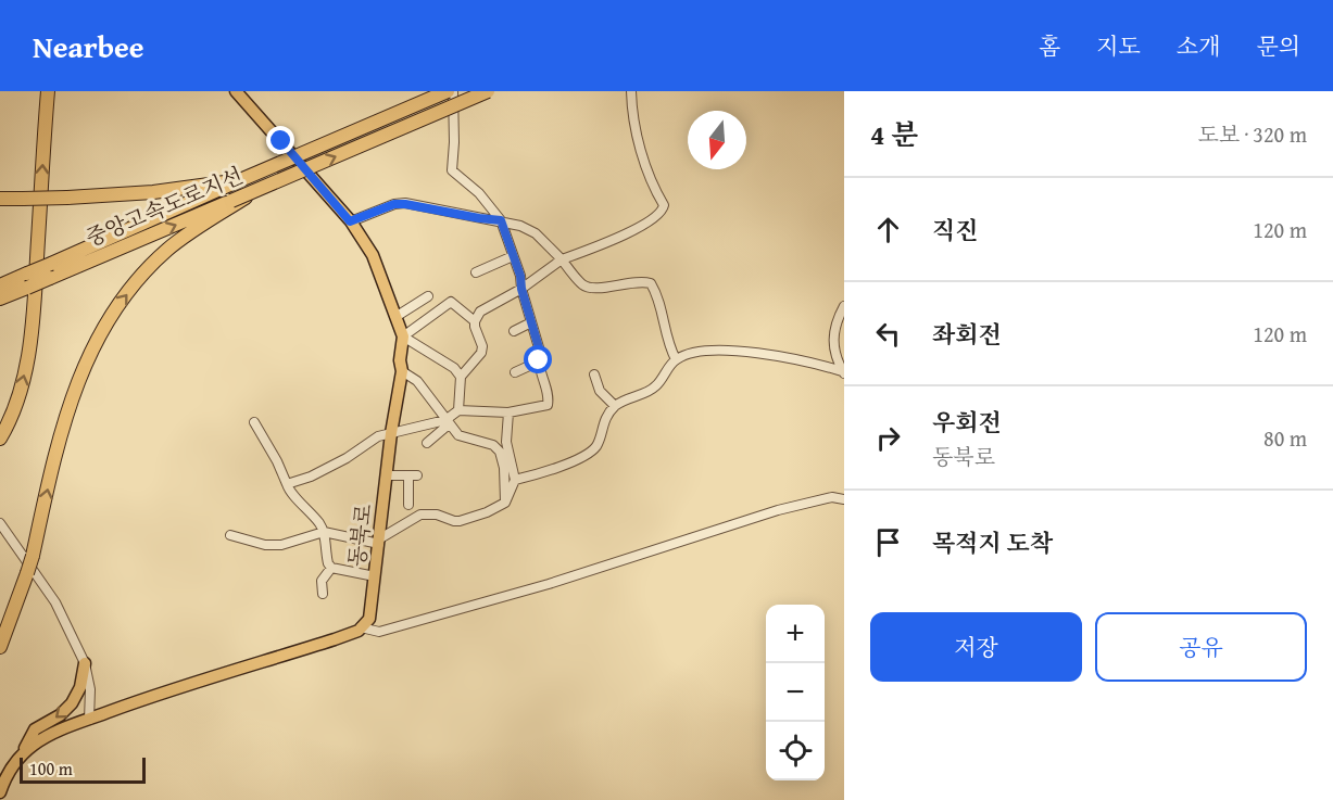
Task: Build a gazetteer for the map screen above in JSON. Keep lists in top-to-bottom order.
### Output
{
  "streets": {
    "highway": ["중앙고속도로지선"],
    "main road": ["동북로"]
  },
  "scale_bar": "100 m",
  "north": "bottom",
  "page": {
    "header": "Nearbee",
    "nav": [
      "홈",
      "지도",
      "소개",
      "문의"
    ],
    "heading": ["4 분", "도보 · 320 m"],
    "list": [
      ["직진", "120 m"],
      ["좌회전", "120 m"],
      ["우회전", "동북로", "80 m"],
      "목적지 도착"
    ],
    "buttons": ["저장", "공유"],
    "map_buttons": ["+", "−"],
    "scale": "100 m"
  }
}
